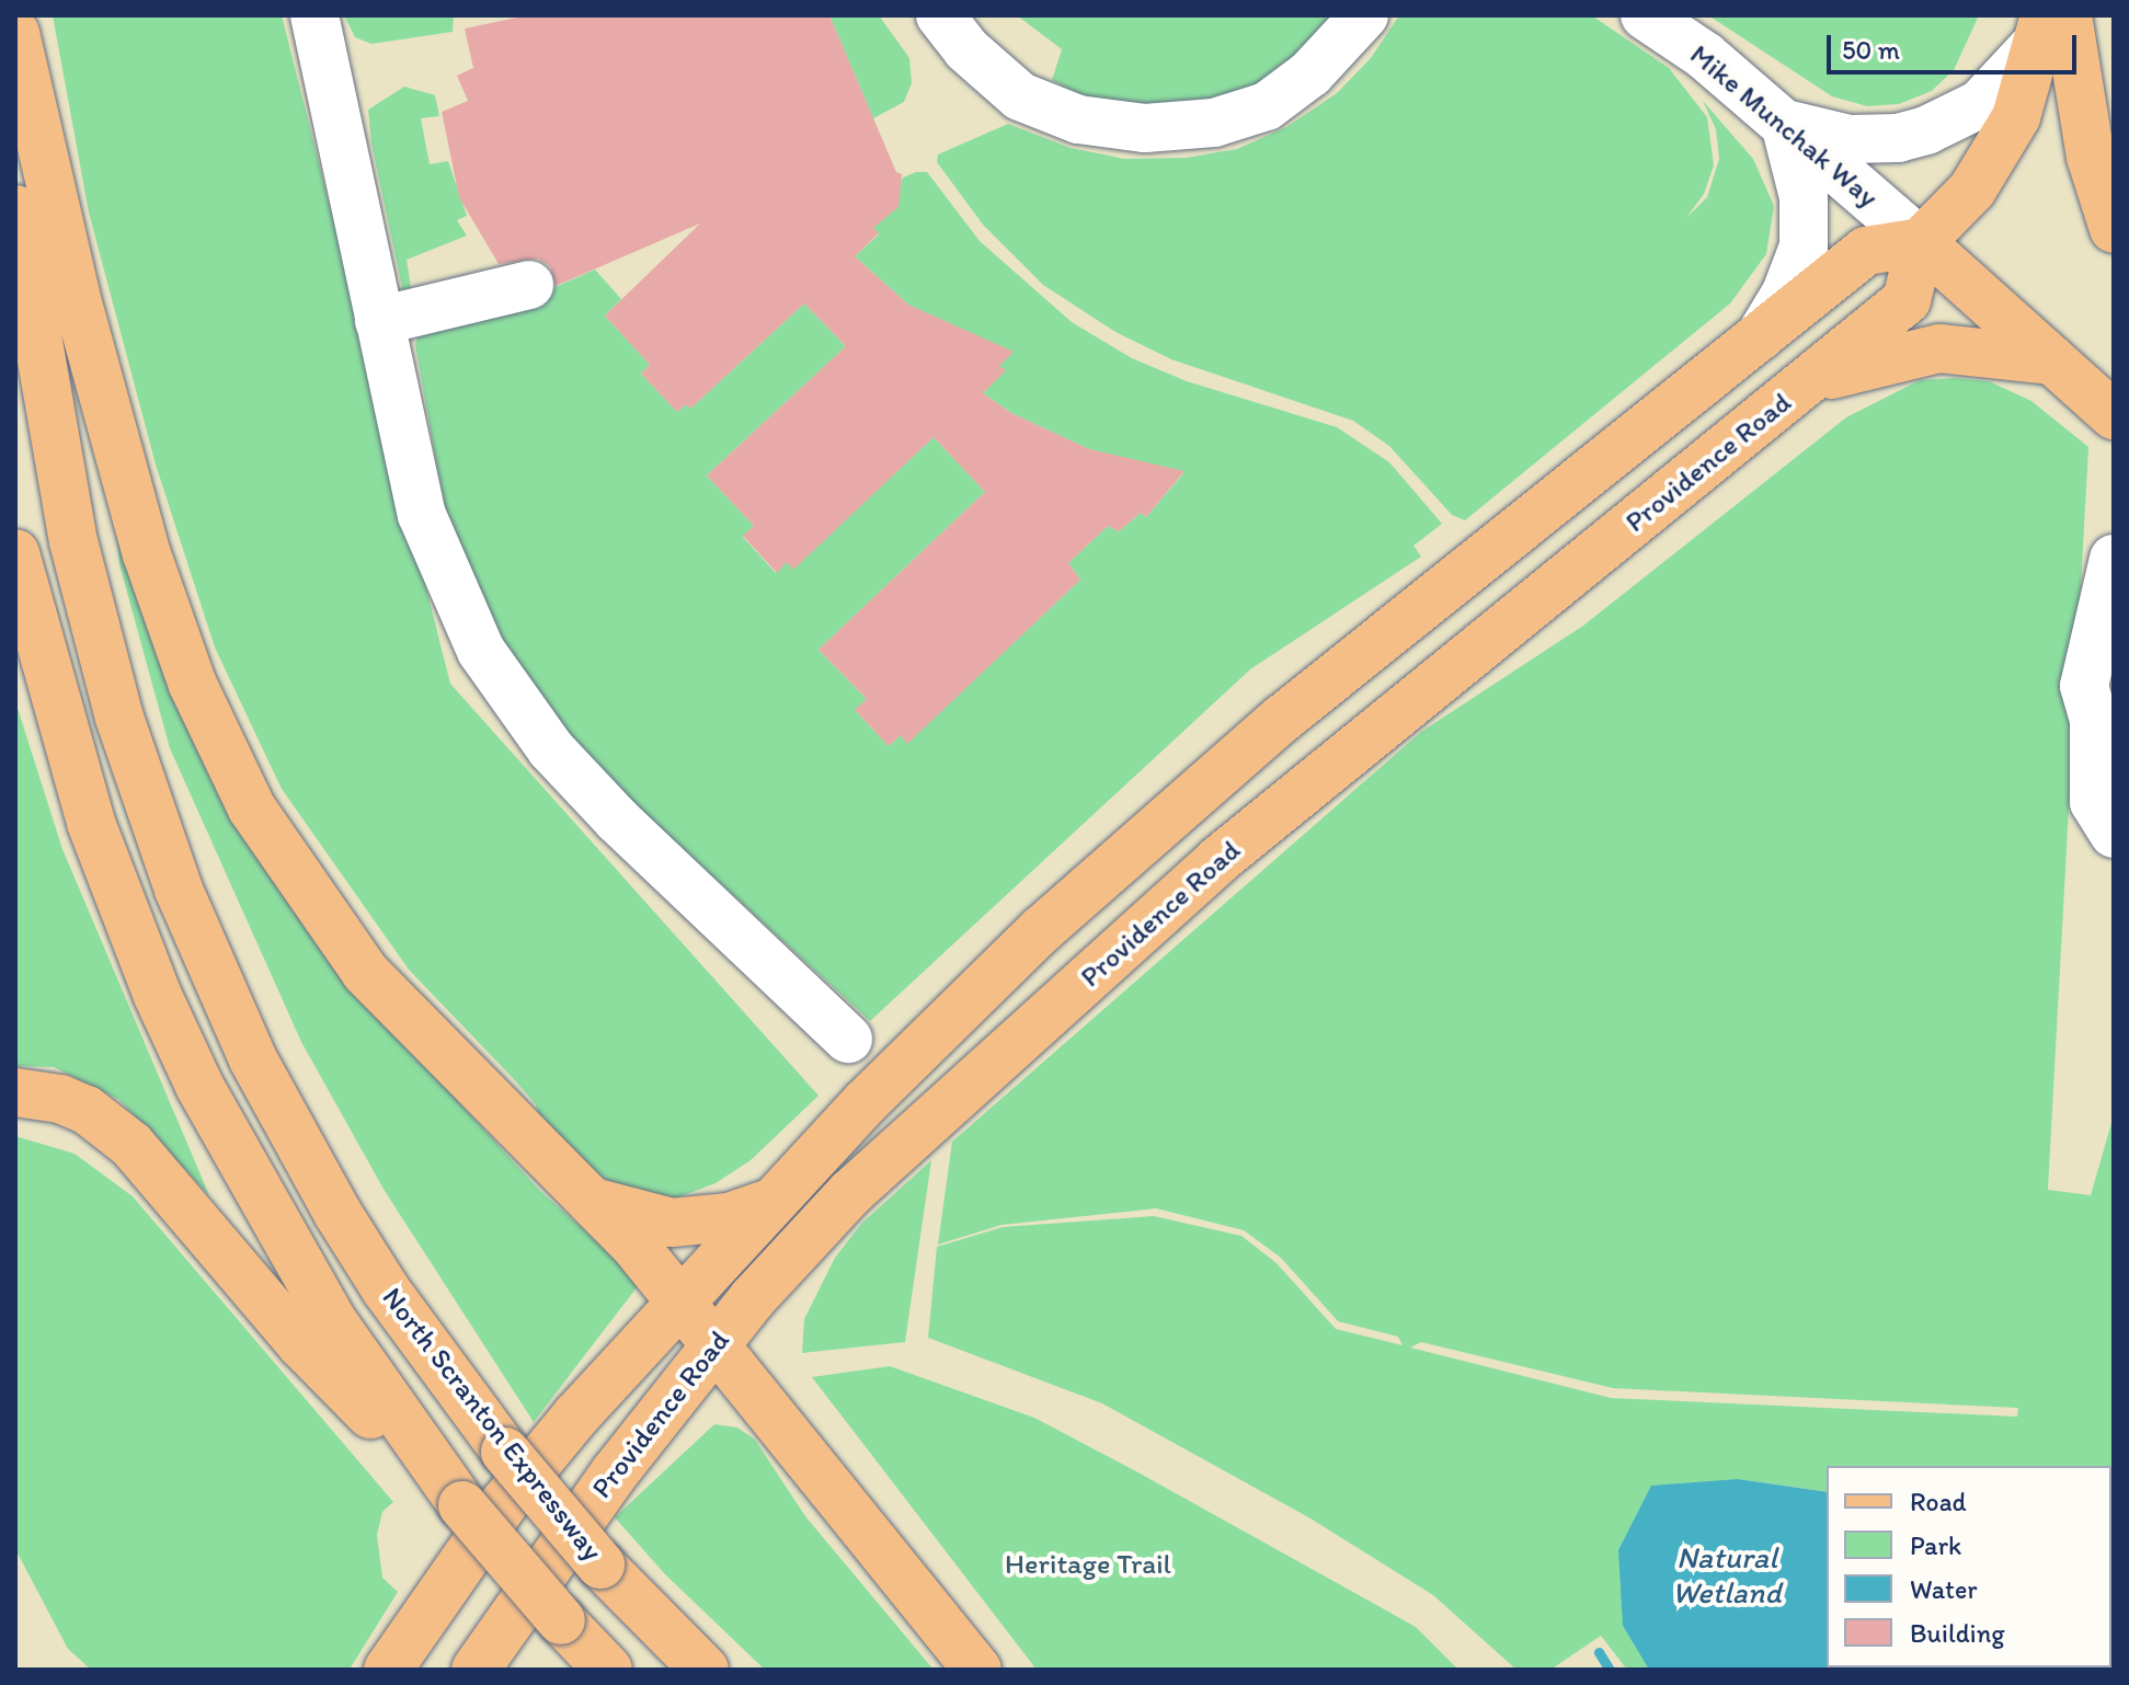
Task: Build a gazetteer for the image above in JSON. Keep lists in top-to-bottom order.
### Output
{
  "streets": {
    "main road": ["Providence Road", "North Scranton Expressway"],
    "lane": ["Mike Munchak Way"]
  },
  "crossings": [
    ["Mike Munchak Way", "Providence Road"]
  ],
  "water": ["Natural Wetland"],
  "parks": ["Heritage Trail"],
  "legend": [
    "Road",
    "Park",
    "Water",
    "Building"
  ],
  "scale_bar": "50 m"
}
